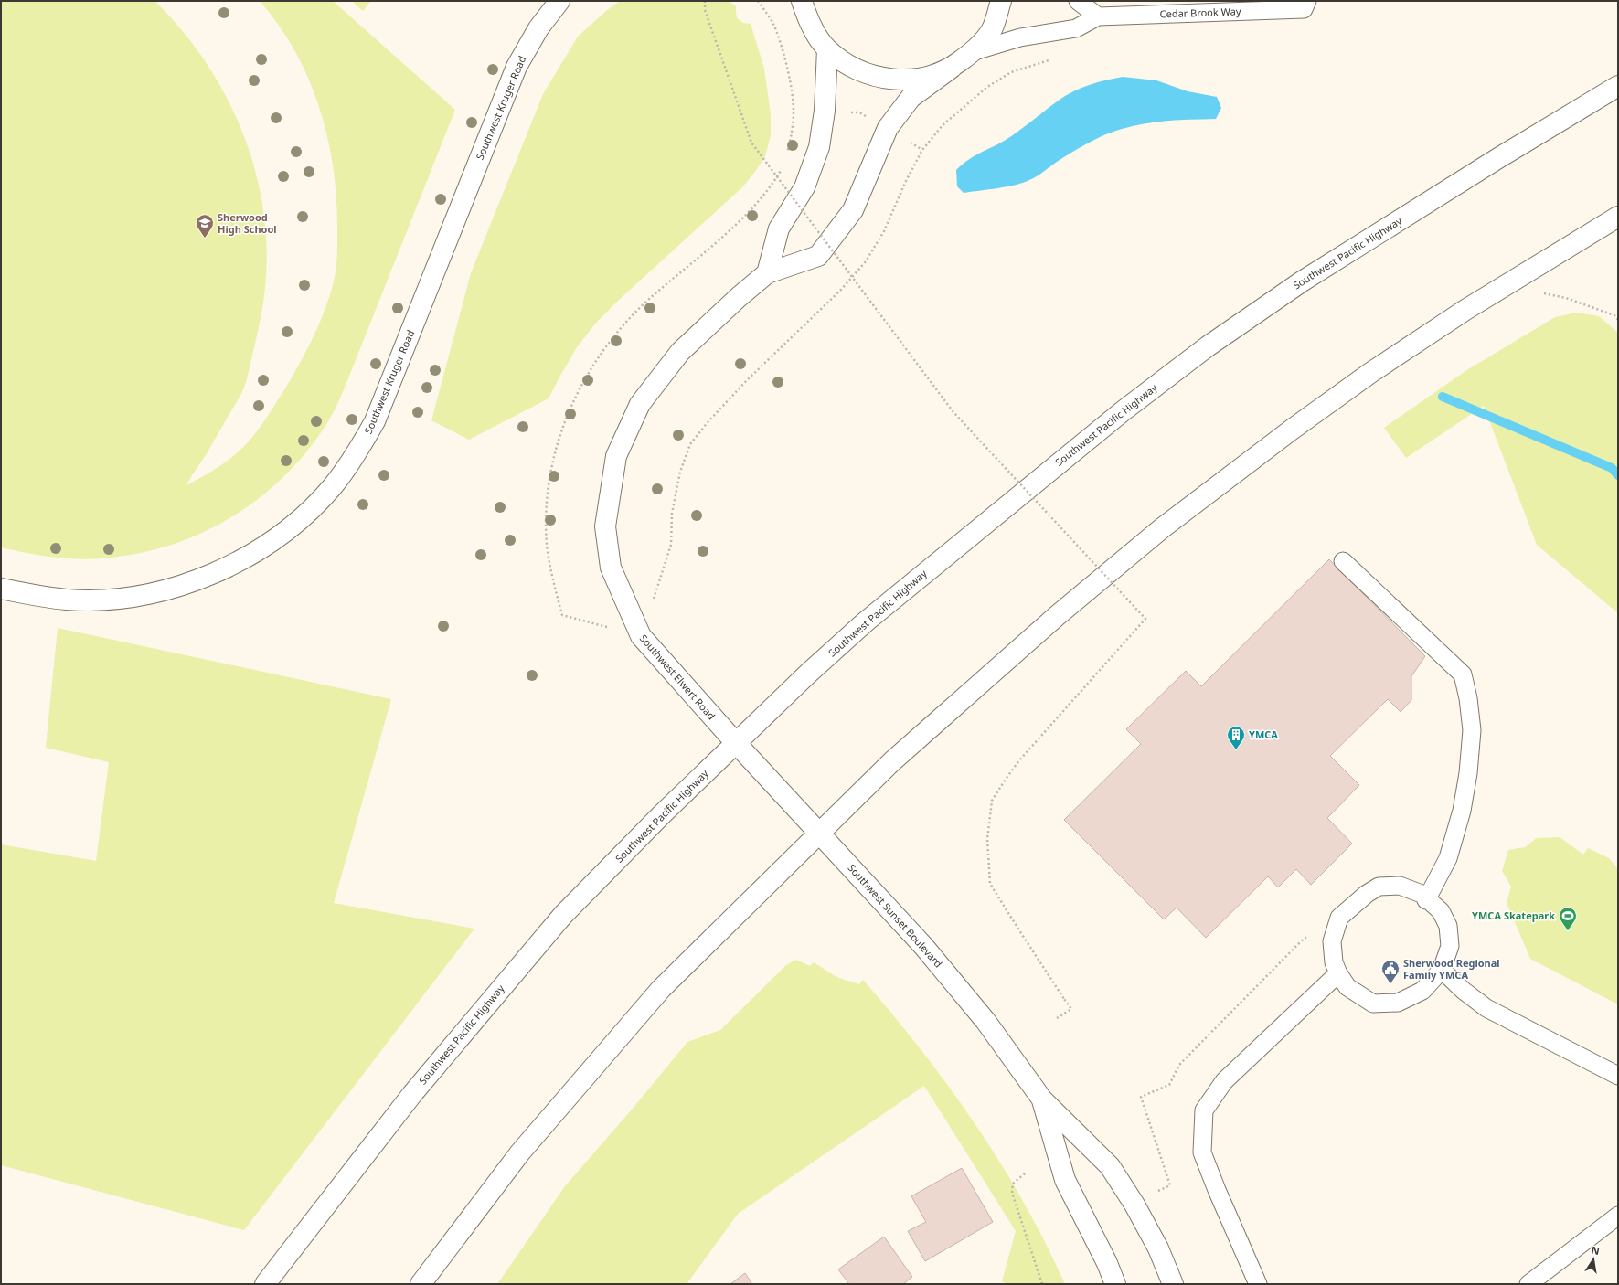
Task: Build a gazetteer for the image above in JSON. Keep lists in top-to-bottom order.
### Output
{
  "streets": {
    "main road": [
      "Southwest Kruger Road",
      "Southwest Pacific Highway",
      "Southwest Elwert Road",
      "Southwest Sunset Boulevard"
    ],
    "lane": ["Cedar Brook Way"]
  },
  "crossings": [
    ["Southwest Pacific Highway", "Southwest Elwert Road"],
    ["Southwest Pacific Highway", "Southwest Sunset Boulevard"],
    ["Southwest Elwert Road", "Southwest Sunset Boulevard"]
  ],
  "places": {
    "school or university": ["Sherwood High School"],
    "building": ["YMCA"],
    "sports": ["YMCA Skatepark"],
    "public building": ["Sherwood Regional Family YMCA"]
  },
  "north": "top"
}
